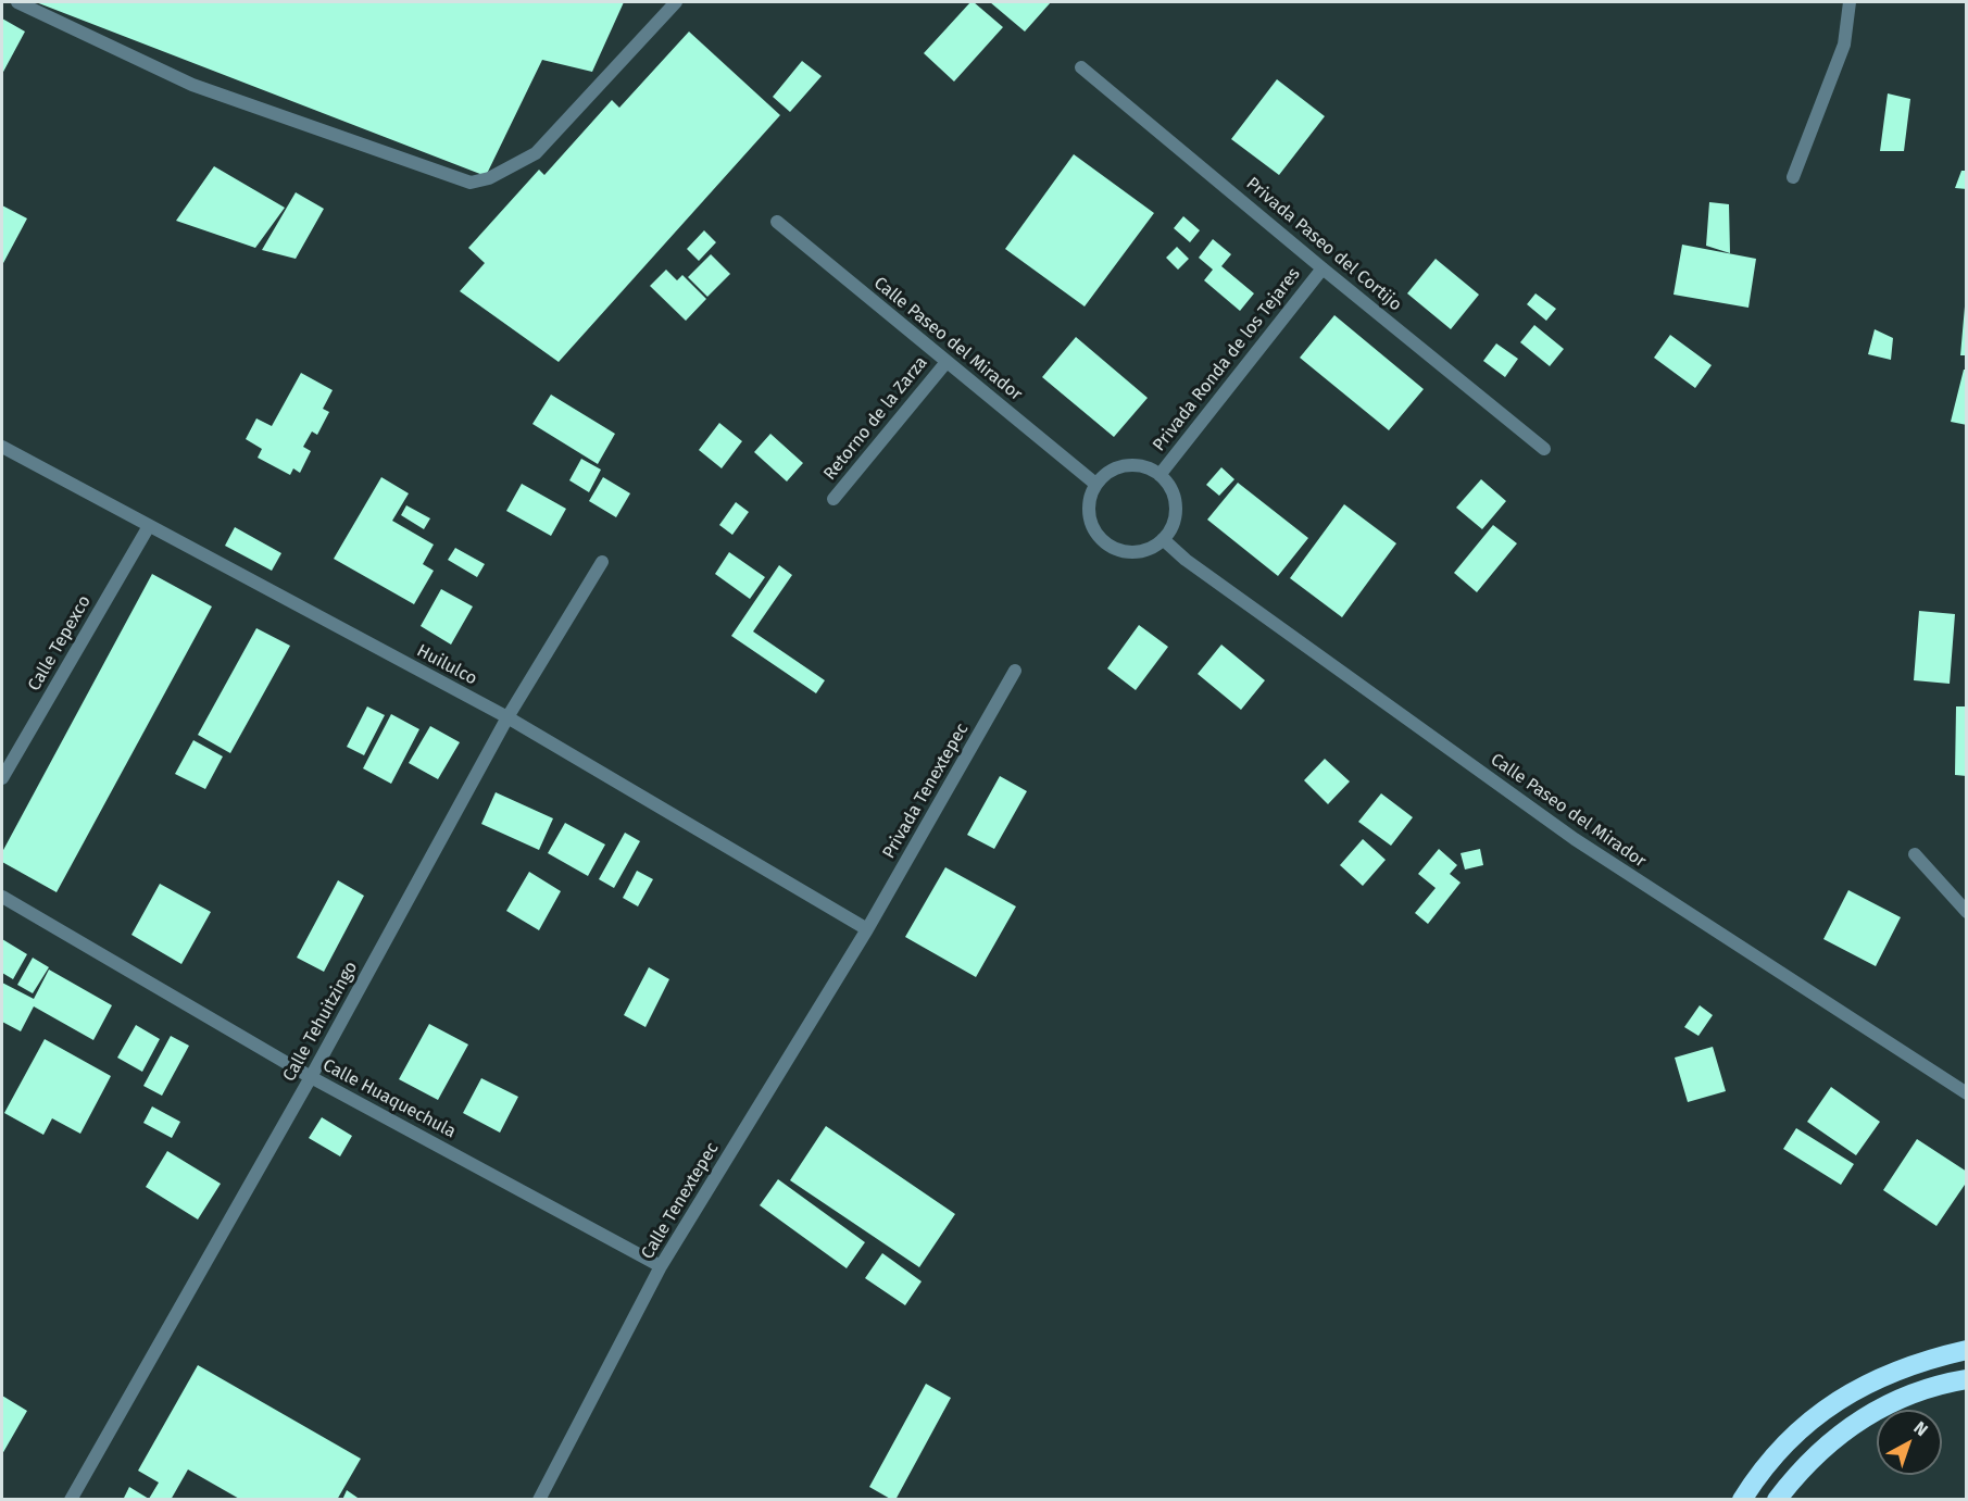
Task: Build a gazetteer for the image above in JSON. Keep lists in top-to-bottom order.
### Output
{
  "streets": {
    "street": [
      "Privada Paseo del Cortijo",
      "Calle Paseo del Mirador",
      "Privada Ronda de los Tejares",
      "Retorno de la Zarza",
      "Calle Tepexco",
      "Huilulco",
      "Privada Tenextepec",
      "Calle Tehuitzingo",
      "Calle Huaquechula",
      "Calle Tenextepec"
    ]
  },
  "crossings": [
    ["Privada Paseo del Cortijo", "Privada Ronda de los Tejares"],
    ["Calle Paseo del Mirador", "Privada Ronda de los Tejares"],
    ["Calle Paseo del Mirador", "Retorno de la Zarza"],
    ["Calle Tepexco", "Huilulco"],
    ["Huilulco", "Privada Tenextepec"],
    ["Huilulco", "Calle Tehuitzingo"],
    ["Huilulco", "Calle Tenextepec"],
    ["Privada Tenextepec", "Calle Tenextepec"],
    ["Calle Tehuitzingo", "Calle Huaquechula"],
    ["Calle Huaquechula", "Calle Tenextepec"]
  ],
  "north": "top right"
}
